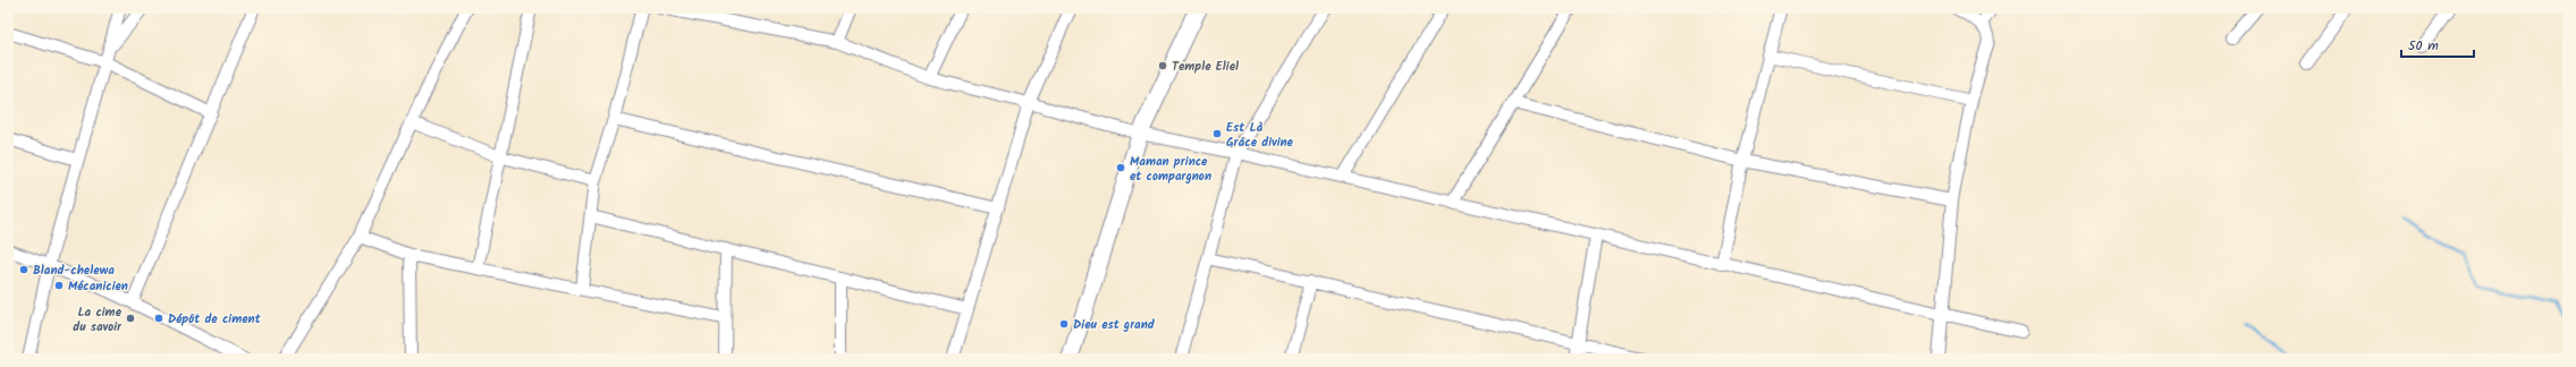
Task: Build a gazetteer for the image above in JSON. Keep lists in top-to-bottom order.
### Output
{
  "places": [
    "Temple Eliel",
    "Est Là Grâce divine",
    "Maman prince et compargnon",
    "Bland-chelewa",
    "Mécanicien",
    "La cime du savoir",
    "Dépôt de ciment",
    "Dieu est grand"
  ],
  "scale_bar": "50 m"
}
